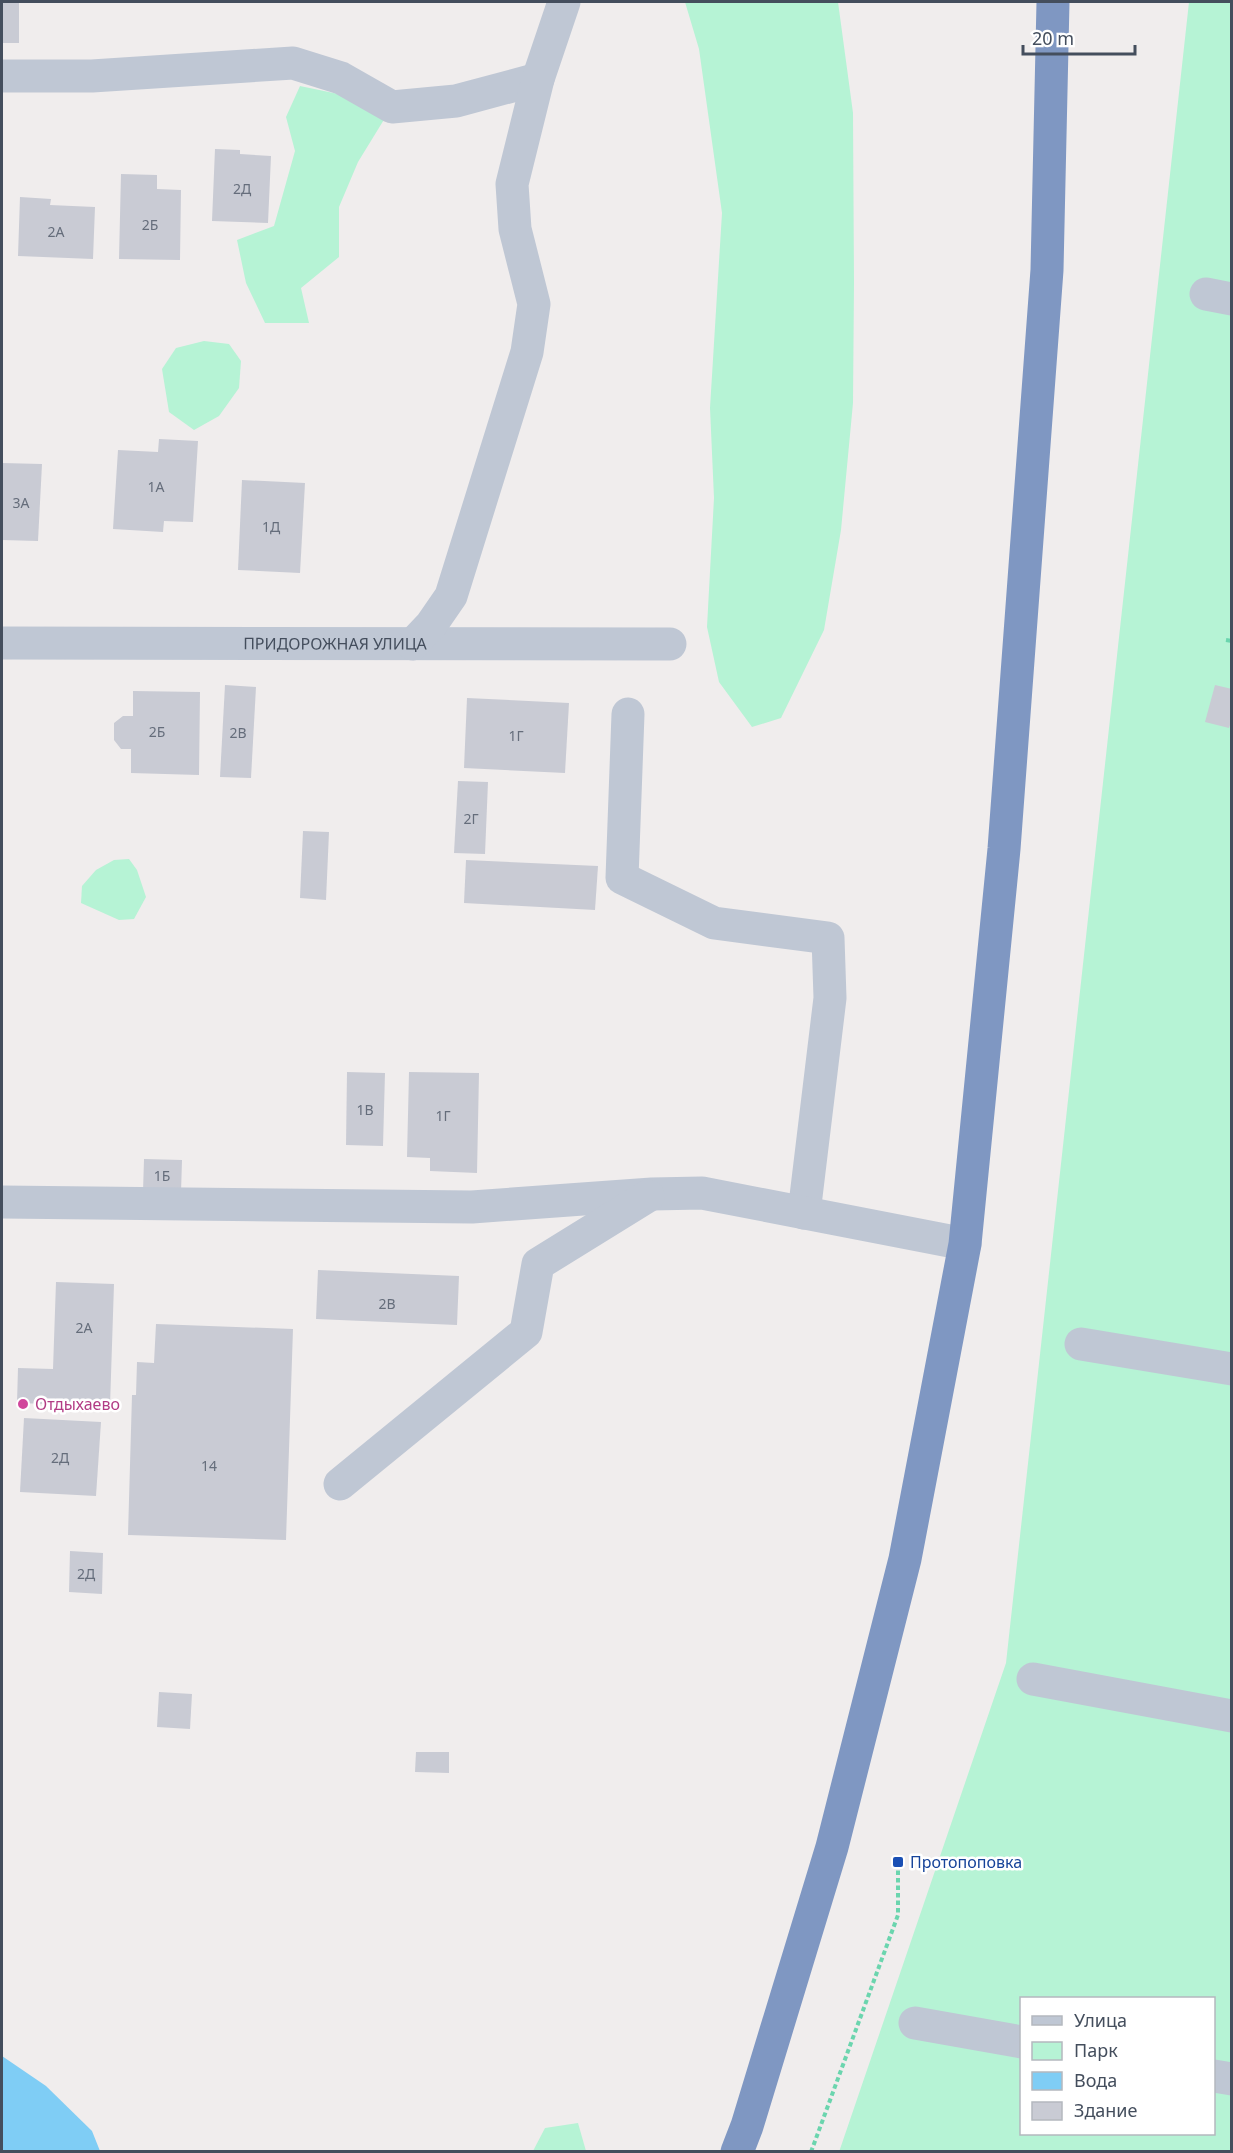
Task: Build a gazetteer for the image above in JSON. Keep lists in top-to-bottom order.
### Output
{
  "streets": {
    "street": ["ПРИДОРОЖНАЯ УЛИЦА"]
  },
  "places": {
    "other": ["Отдыхаево"],
    "transit": ["Протопоповка"]
  },
  "house_numbers": [
    "2Д",
    "2Б",
    "2А",
    "1А",
    "3А",
    "1Д",
    "2Б",
    "2В",
    "1Г",
    "2Г",
    "1В",
    "1Г",
    "1Б",
    "2В",
    "2А",
    "2Д",
    "14",
    "2Д"
  ],
  "legend": [
    "Улица",
    "Парк",
    "Вода",
    "Здание"
  ],
  "scale_bar": "20 m"
}
